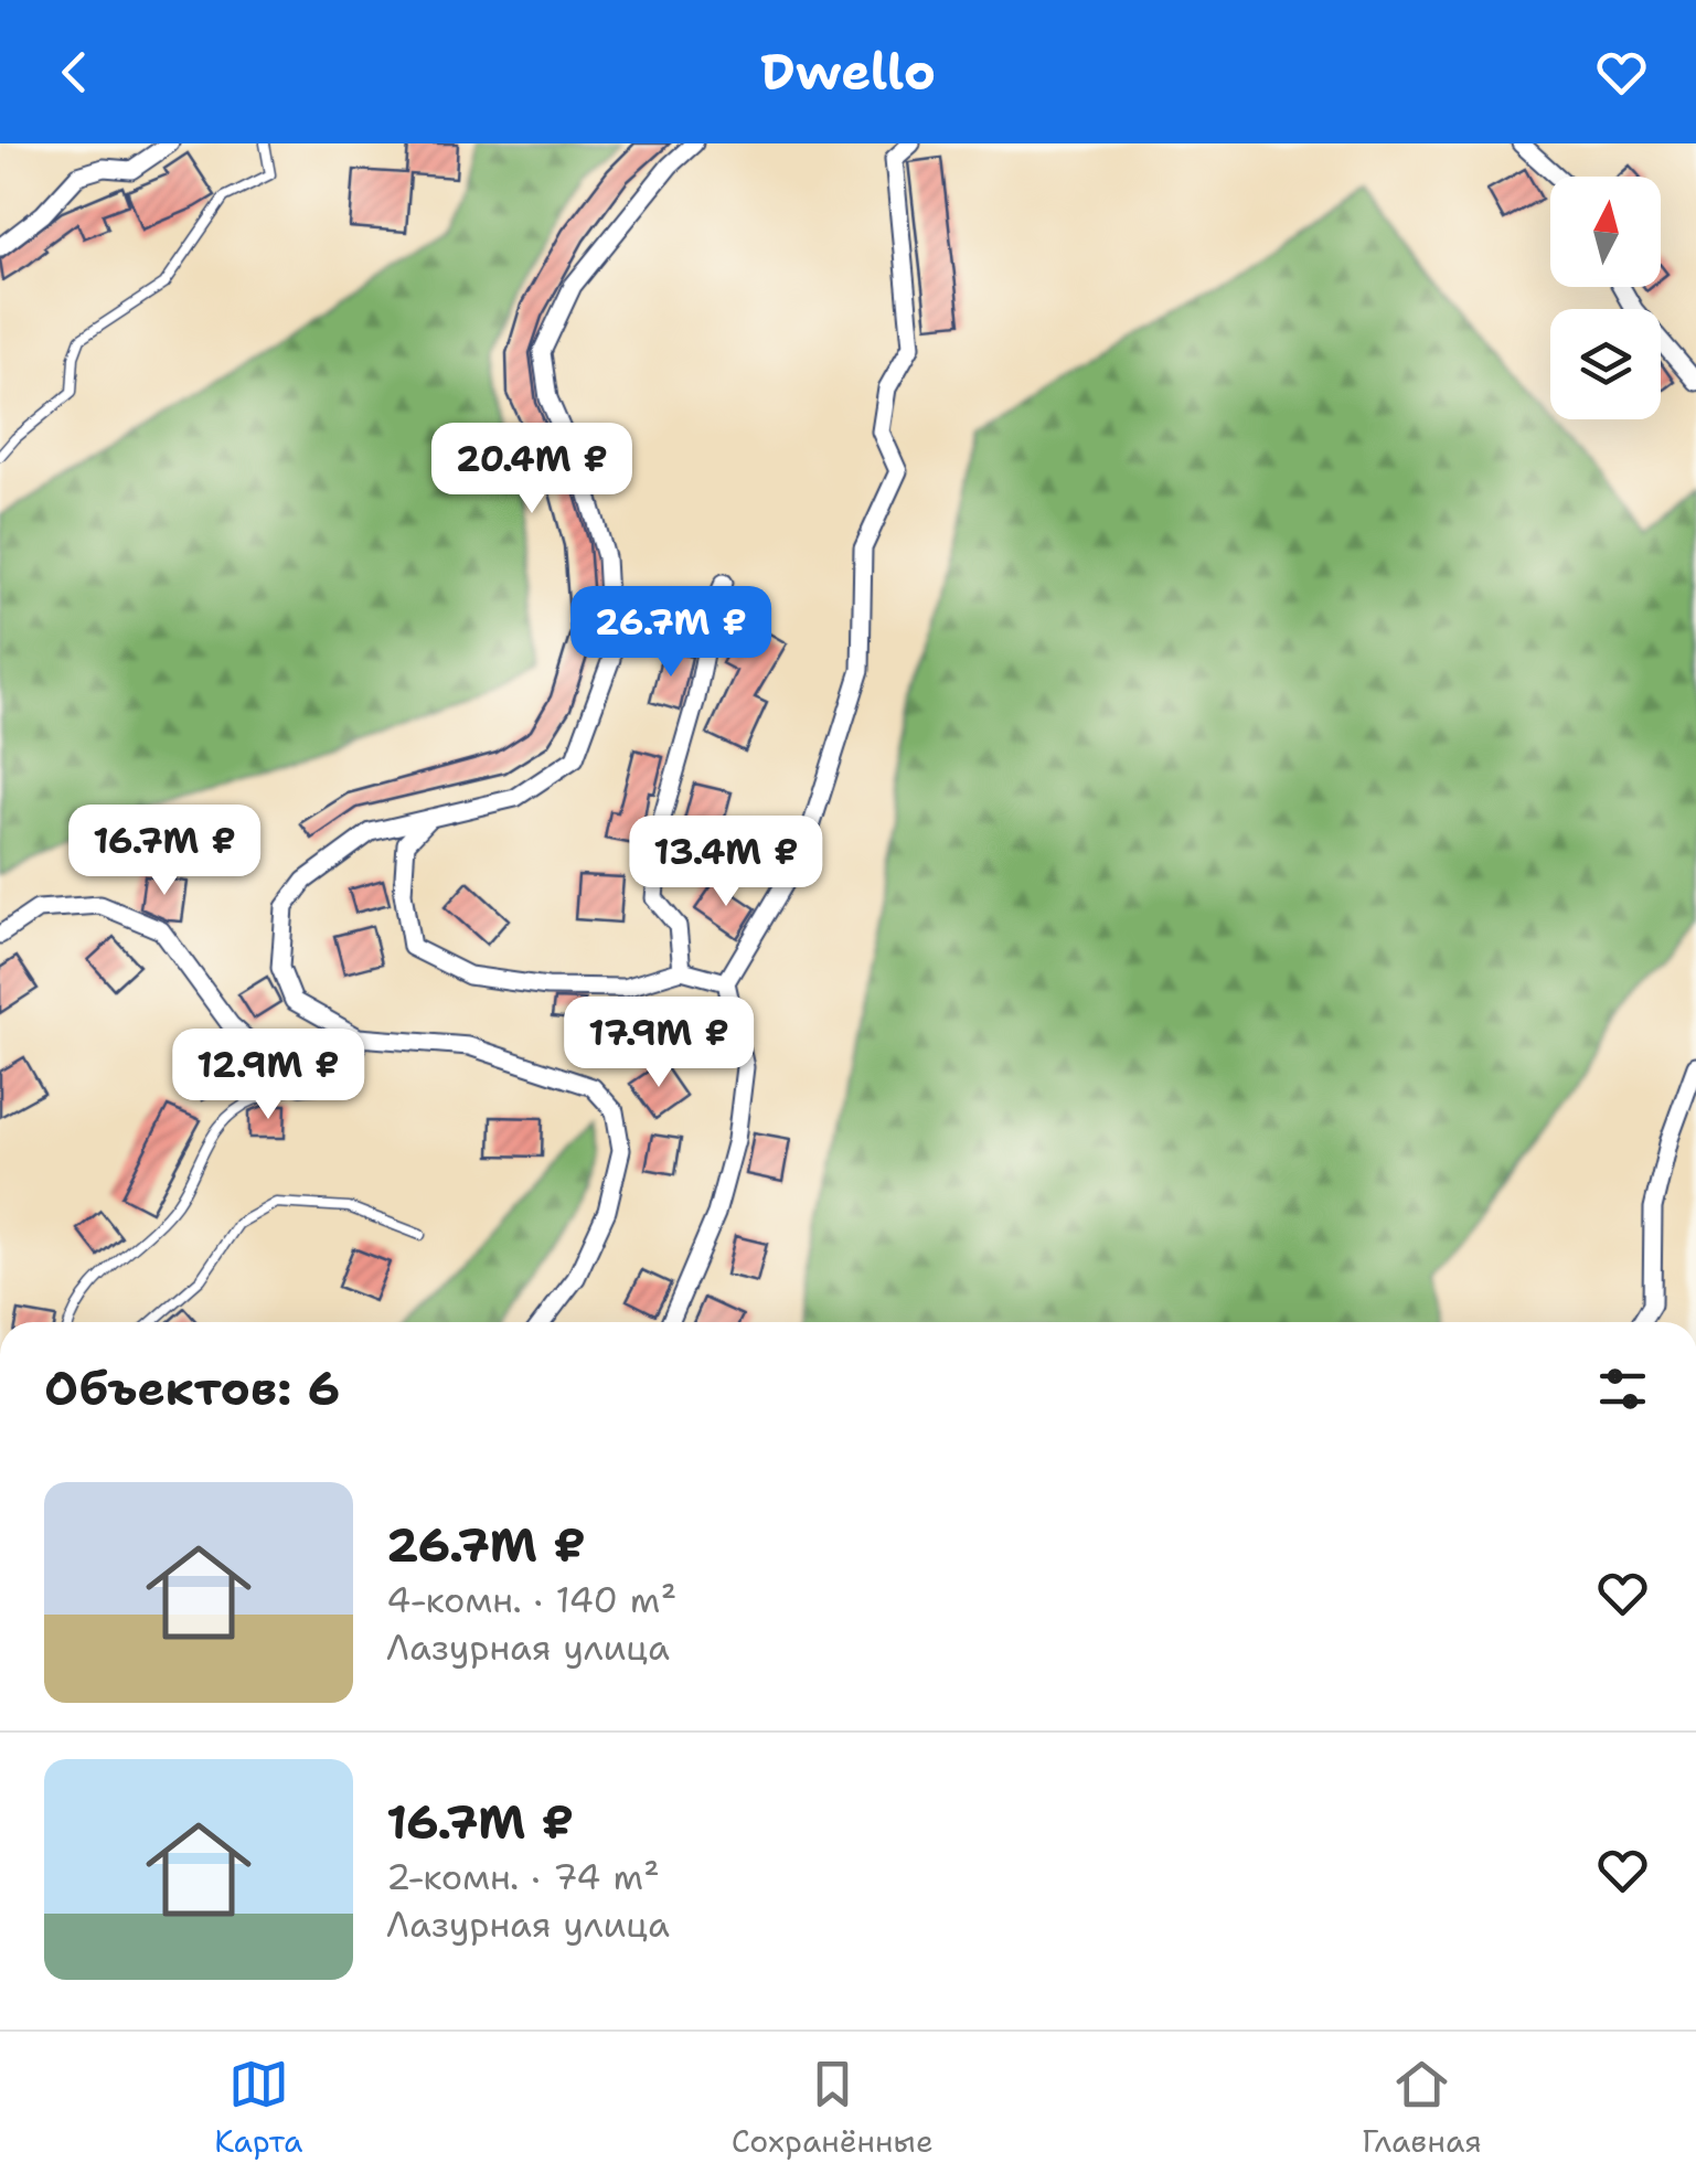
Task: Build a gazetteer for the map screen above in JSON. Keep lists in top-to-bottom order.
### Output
{
  "north": "top",
  "page": {
    "header": "Dwello",
    "price": [
      "20.4M ₽",
      "26.7M ₽",
      "16.7M ₽",
      "13.4M ₽",
      "17.9M ₽",
      "12.9M ₽"
    ],
    "heading": "Объектов: 6",
    "list": [
      {
        "name": "26.7M ₽",
        "note": "4-комн. · 140 m² · Лазурная улица"
      },
      {
        "name": "16.7M ₽",
        "note": "2-комн. · 74 m² · Лазурная улица"
      }
    ],
    "tabs": ["Карта", "Сохранённые", "Главная"]
  }
}
